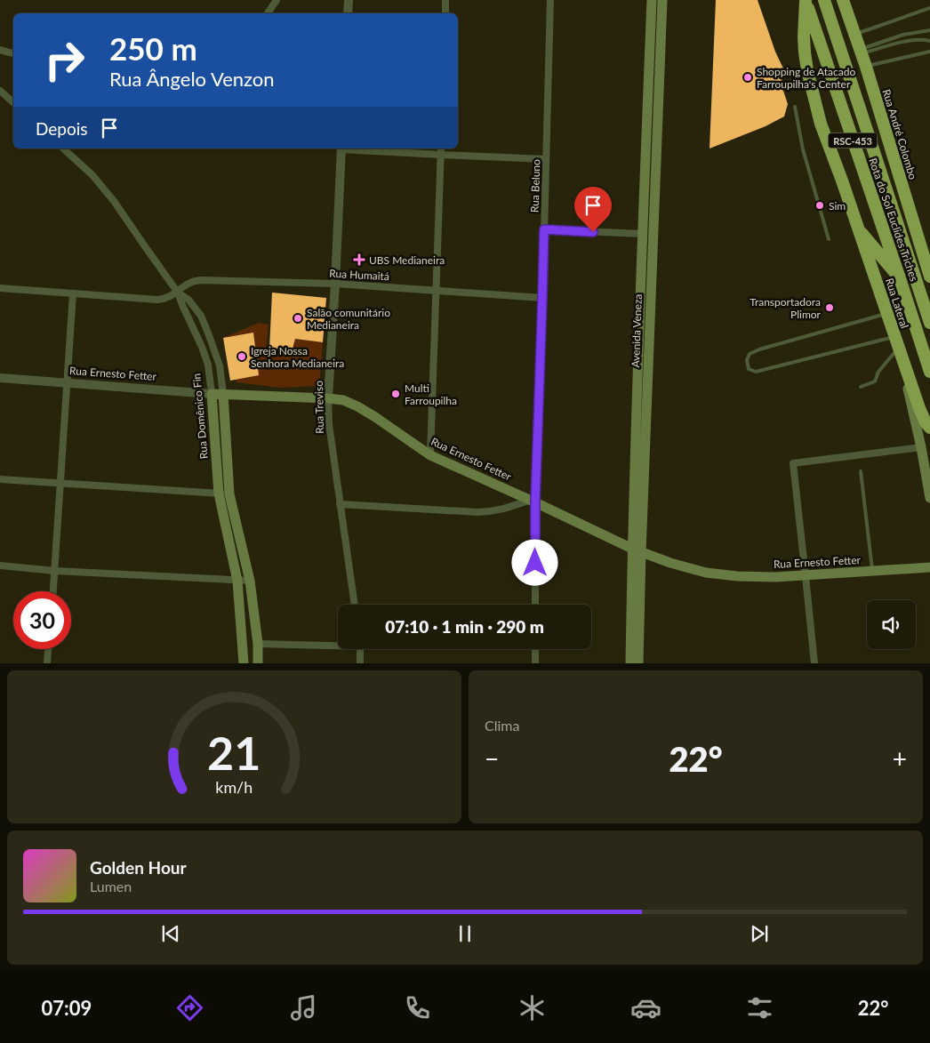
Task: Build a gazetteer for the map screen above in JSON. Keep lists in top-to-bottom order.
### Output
{
  "streets": {
    "highway": [
      "Rua André Colombo",
      "RSC-453",
      "Rota do Sol Euclides Triches",
      "Rua Lateral"
    ],
    "main road": ["Avenida Veneza", "Rua Ernesto Fetter", "Rua Domênico Fin"],
    "street": ["Rua Beluno", "Rua Humaitá", "Rua Treviso"]
  },
  "crossings": [
    ["Rua Beluno", "Rua Humaitá"],
    ["Rua Beluno", "Rua Ernesto Fetter"],
    ["Rota do Sol Euclides Triches", "Rua Lateral"],
    ["Rua Humaitá", "Rua Treviso"],
    ["Rua Humaitá", "Rua Domênico Fin"],
    ["Avenida Veneza", "Rua Ernesto Fetter"],
    ["Rua Ernesto Fetter", "Rua Treviso"],
    ["Rua Ernesto Fetter", "Rua Domênico Fin"]
  ],
  "places": {
    "other": [
      "Shopping de Atacado Farroupilha's Center",
      "Sim",
      "Transportadora Plimor",
      "Salão comunitário Medianeira",
      "Igreja Nossa Senhora Medianeira",
      "Multi Farroupilha"
    ],
    "health": ["UBS Medianeira"]
  },
  "page": {
    "turn": ["250 m", "Rua Ângelo Venzon"],
    "then": "Depois",
    "limit": "30",
    "trip": "07:10 · 1 min · 290 m",
    "tile": "Clima",
    "heat": ["−", "22°", "+"],
    "song": ["Golden Hour", "Lumen"],
    "tabs": ["07:09", "22°"],
    "gauge": ["21", "km/h"]
  }
}
